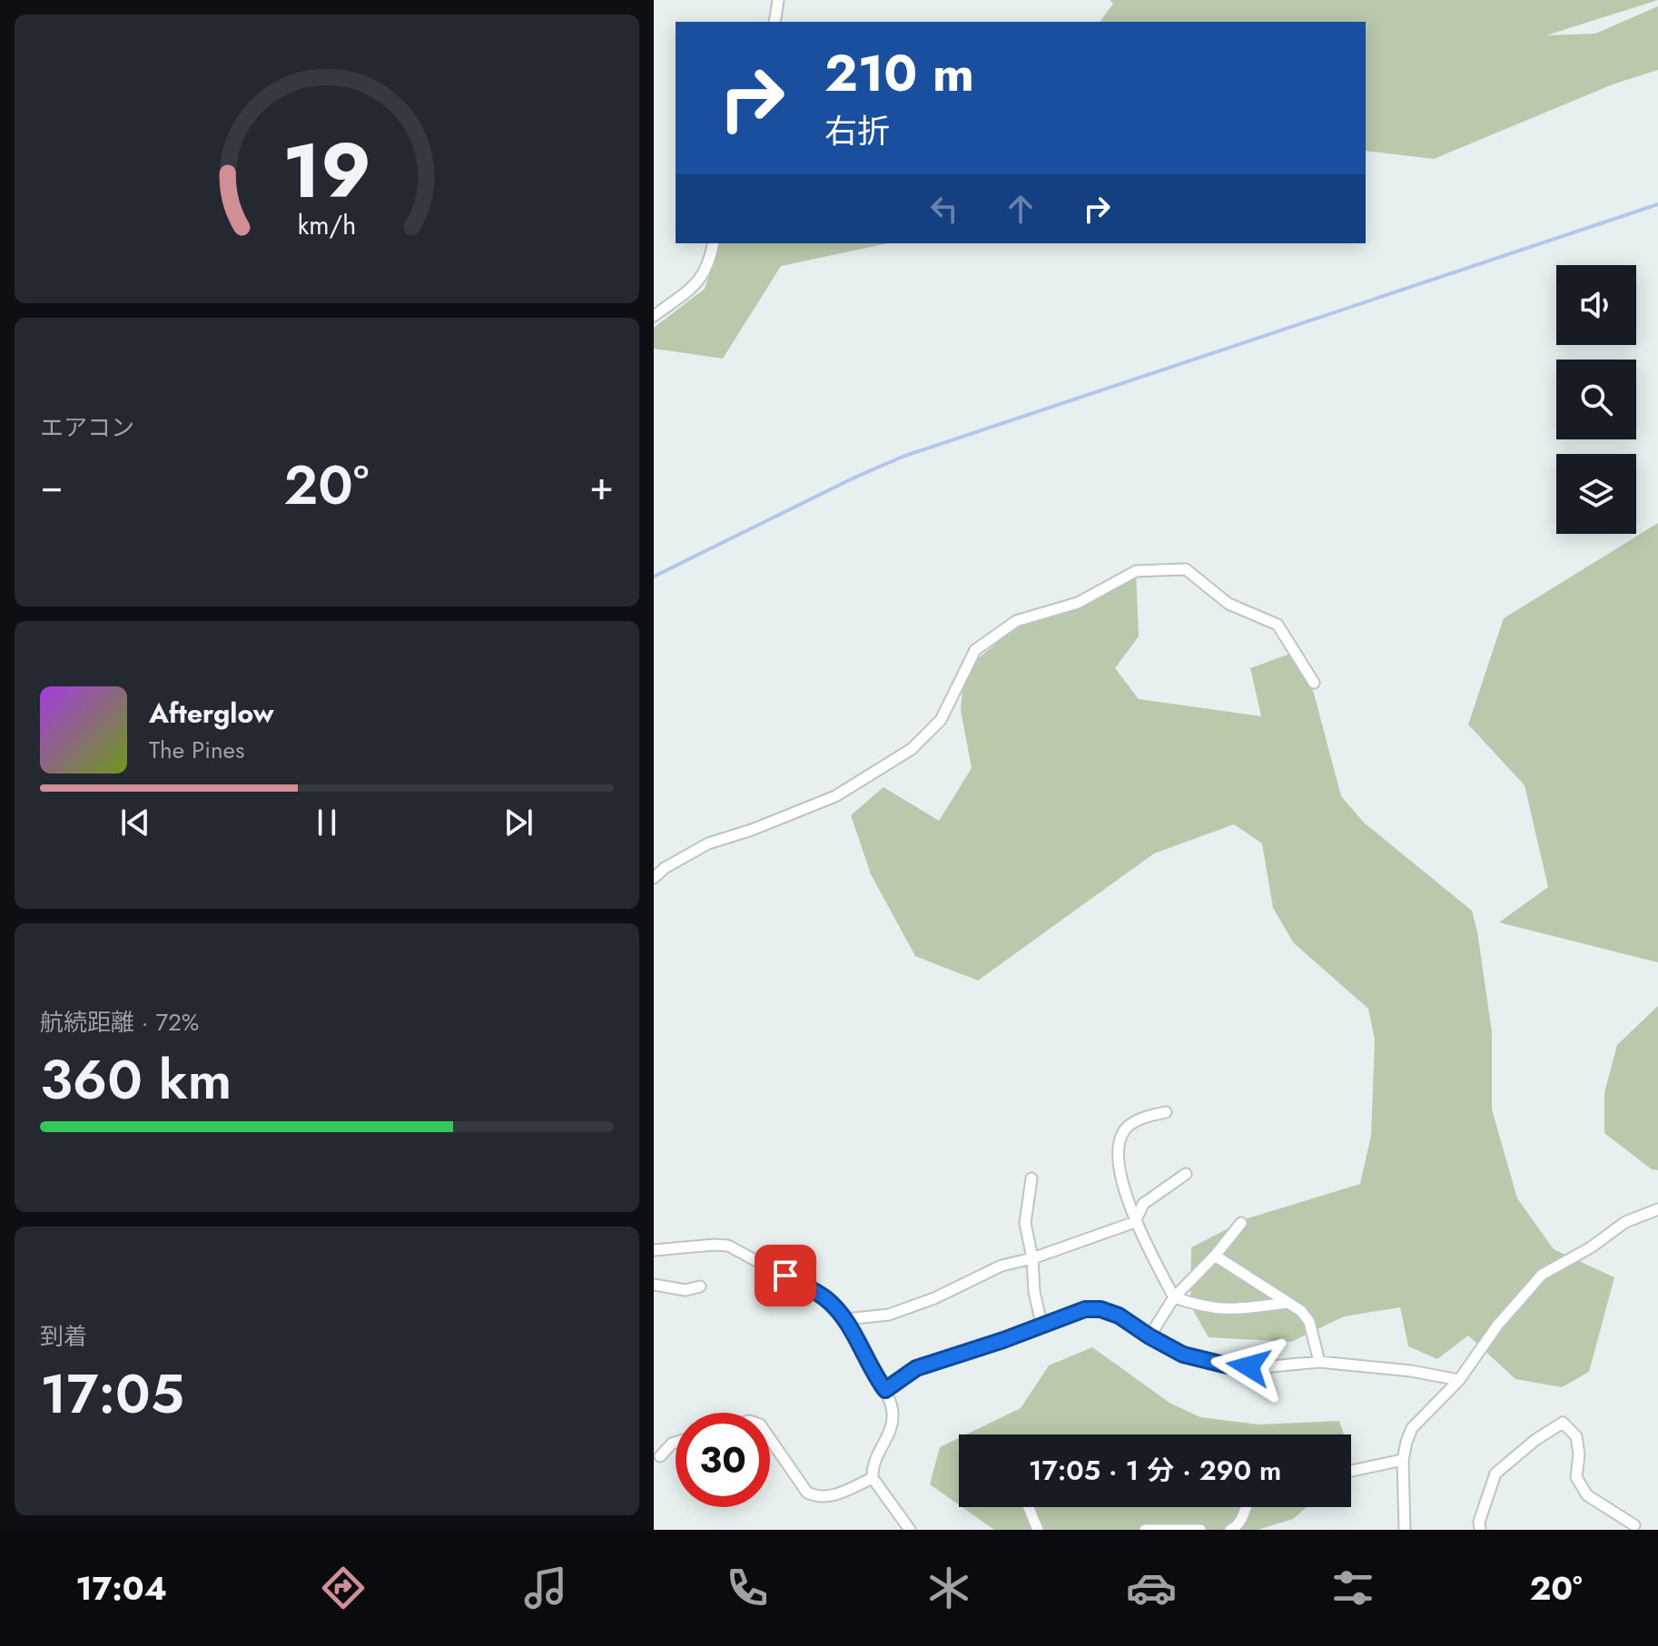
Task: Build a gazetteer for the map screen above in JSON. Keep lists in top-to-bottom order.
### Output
{
  "page": {
    "turn": ["210 m", "右折"],
    "tile": [
      "エアコン",
      ["航続距離 · 72%", "360 km"],
      ["到着", "17:05"]
    ],
    "heat": ["−", "20°", "+"],
    "song": ["Afterglow", "The Pines"],
    "limit": "30",
    "trip": "17:05 · 1 分 · 290 m",
    "tabs": ["17:04", "20°"],
    "gauge": ["19", "km/h"]
  }
}
